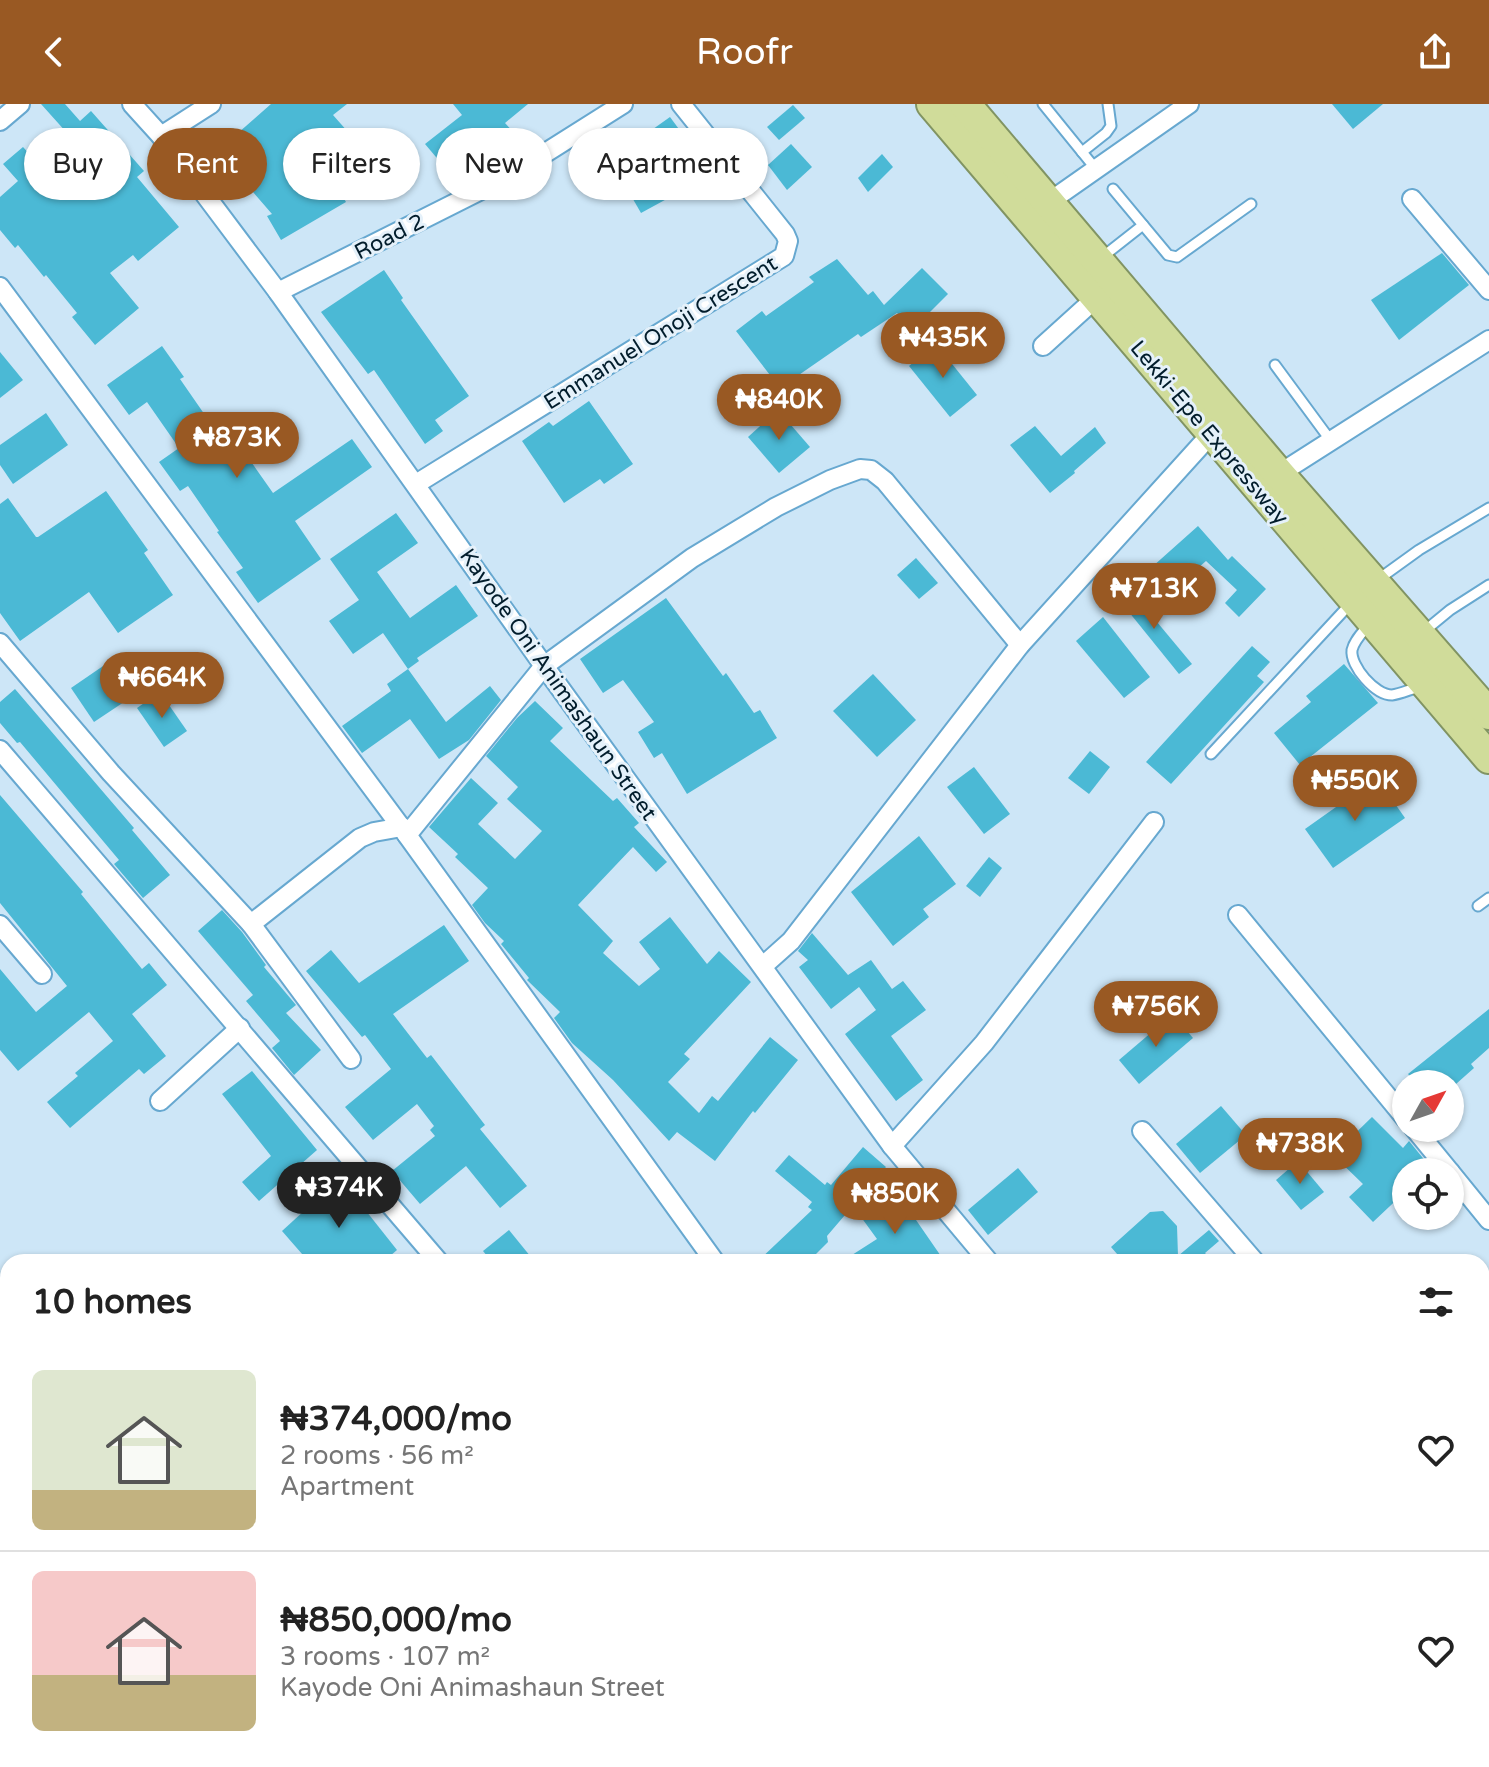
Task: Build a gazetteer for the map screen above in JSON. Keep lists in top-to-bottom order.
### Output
{
  "streets": {
    "highway": ["Lekki-Epe Expressway"],
    "street": ["Road 2", "Emmanuel Onoji Crescent", "Kayode Oni Animashaun Street"]
  },
  "crossings": [
    ["Road 2", "Kayode Oni Animashaun Street"],
    ["Emmanuel Onoji Crescent", "Kayode Oni Animashaun Street"]
  ],
  "north": "top right",
  "page": {
    "header": "Roofr",
    "chip": [
      "Buy",
      "Rent",
      "Filters",
      "New",
      "Apartment"
    ],
    "price": [
      "₦435K",
      "₦840K",
      "₦873K",
      "₦713K",
      "₦664K",
      "₦550K",
      "₦756K",
      "₦738K",
      "₦374K",
      "₦850K"
    ],
    "heading": "10 homes",
    "list": [
      {
        "name": "₦374,000/mo",
        "note": "2 rooms · 56 m² · Apartment"
      },
      {
        "name": "₦850,000/mo",
        "note": "3 rooms · 107 m² · Kayode Oni Animashaun Street"
      }
    ]
  }
}
